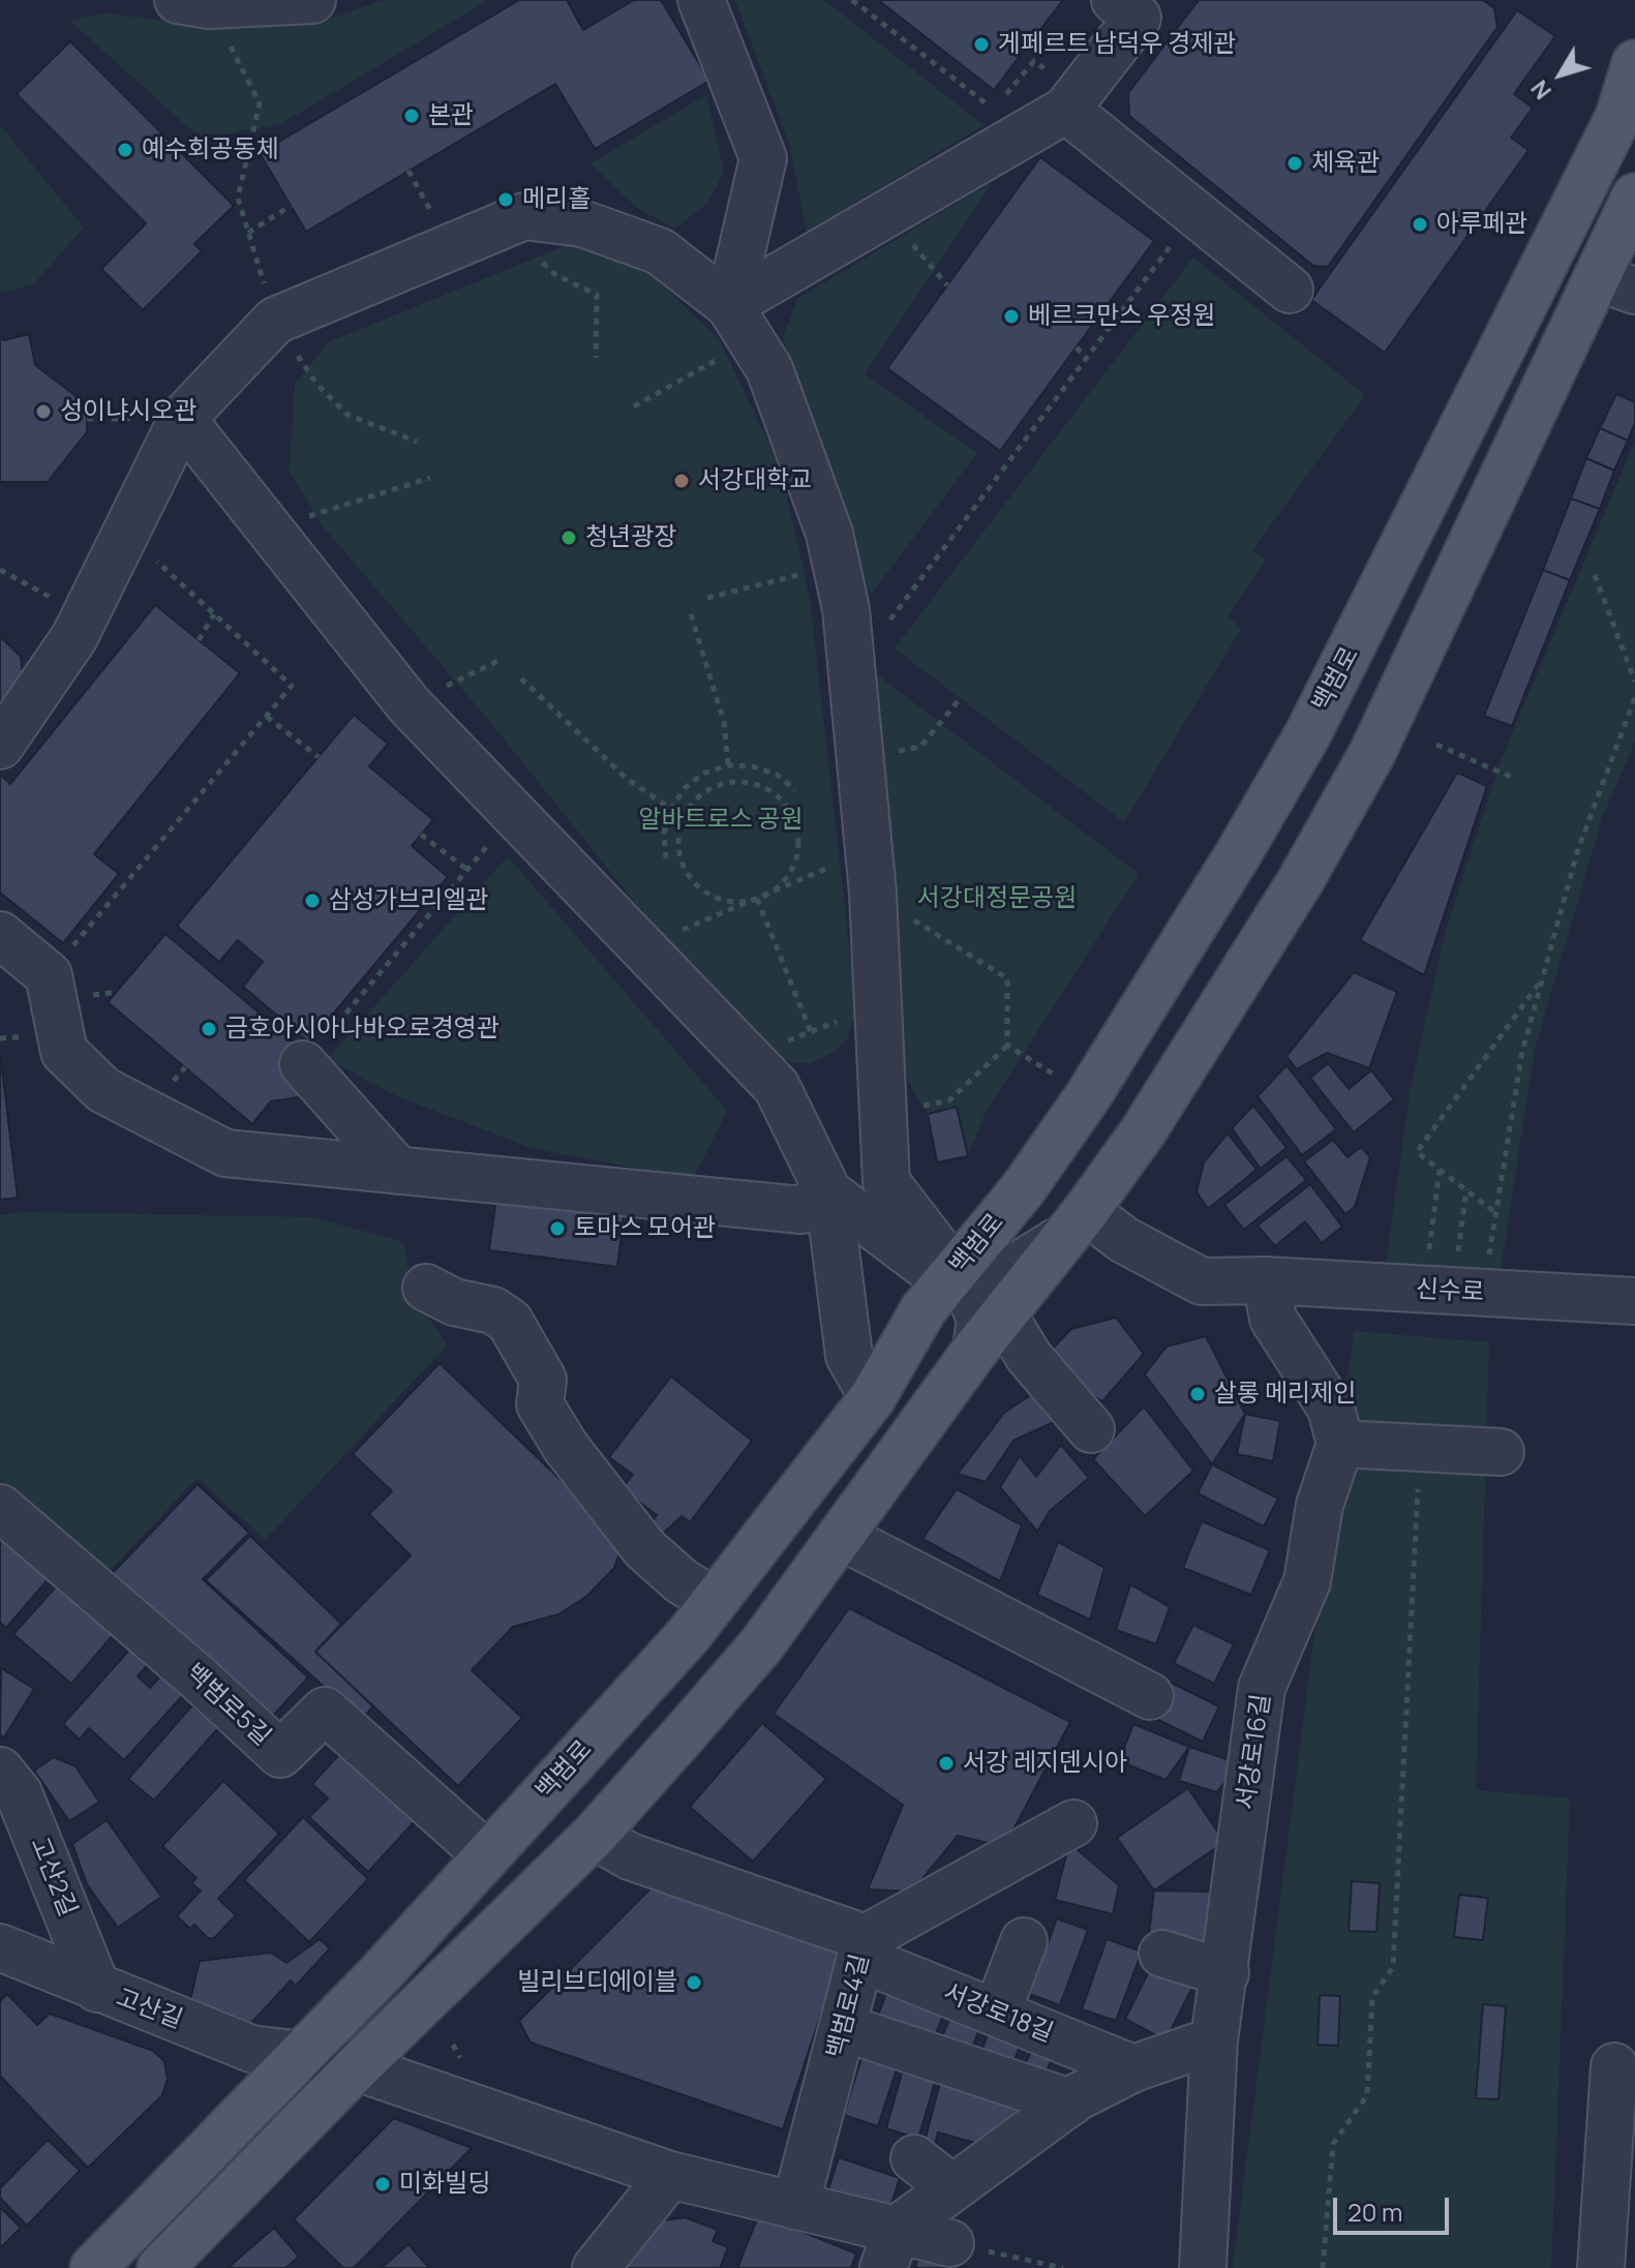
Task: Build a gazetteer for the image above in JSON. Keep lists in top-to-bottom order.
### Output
{
  "streets": {
    "main road": ["백범로"],
    "street": [
      "신수로",
      "백범로5길",
      "서강로16길",
      "고산2길",
      "백범로4길",
      "고산길",
      "서강로18길"
    ]
  },
  "crossings": [
    ["백범로", "백범로5길"],
    ["백범로", "고산길"],
    ["고산2길", "고산길"],
    ["백범로4길", "서강로18길"]
  ],
  "parks": ["알바트로스 공원", "서강대정문공원"],
  "places": [
    "게페르트 남덕우 경제관",
    "본관",
    "예수회공동체",
    "체육관",
    "메리홀",
    "아루페관",
    "베르크만스 우정원",
    "성이냐시오관",
    "서강대학교",
    "청년광장",
    "삼성가브리엘관",
    "금호아시아나바오로경영관",
    "토마스 모어관",
    "살롱 메리제인",
    "서강 레지덴시아",
    "빌리브디에이블",
    "미화빌딩"
  ],
  "scale_bar": "20 m",
  "north": "bottom left"
}
